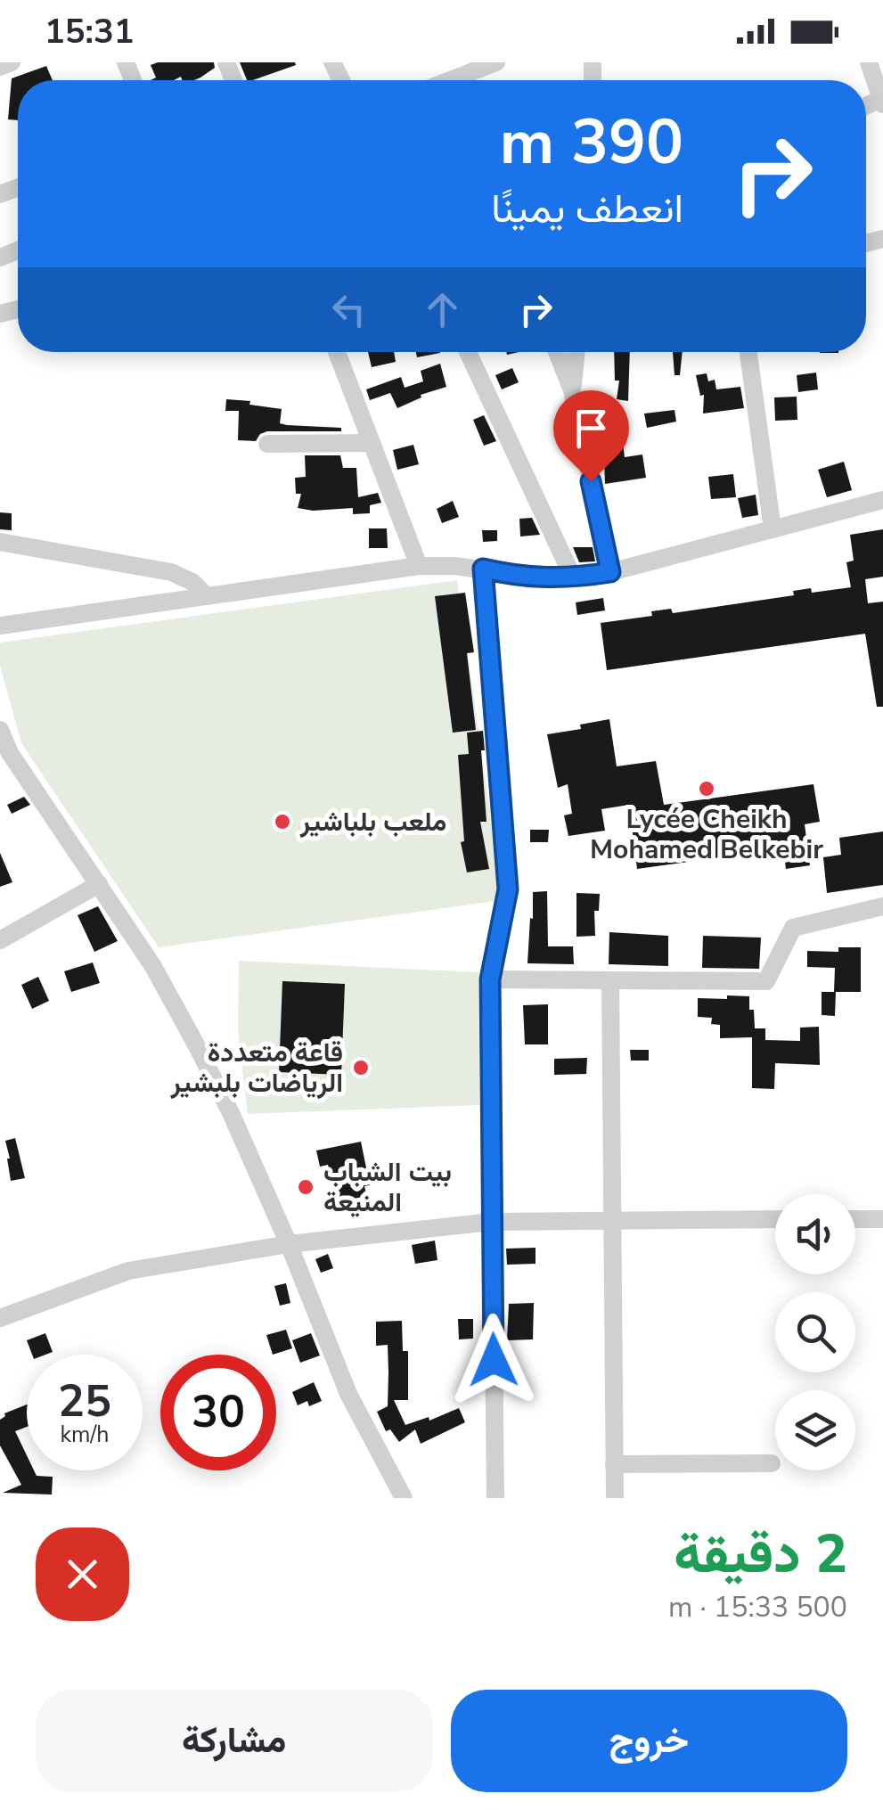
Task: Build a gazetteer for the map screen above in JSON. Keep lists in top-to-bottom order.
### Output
{
  "places": [
    "Lycée Cheikh Mohamed Belkebir",
    "ملعب بلباشير",
    "قاعة متعددة الرياضات بلبشير",
    "بيت الشباب المنيعة"
  ],
  "page": {
    "status": "15:31",
    "turn": ["390 m", "انعطف يمينًا"],
    "speed": "25 km/h",
    "limit": "30",
    "heading": ["2 دقيقة", "500 m · 15:33"],
    "buttons": ["خروج", "مشاركة"]
  }
}
